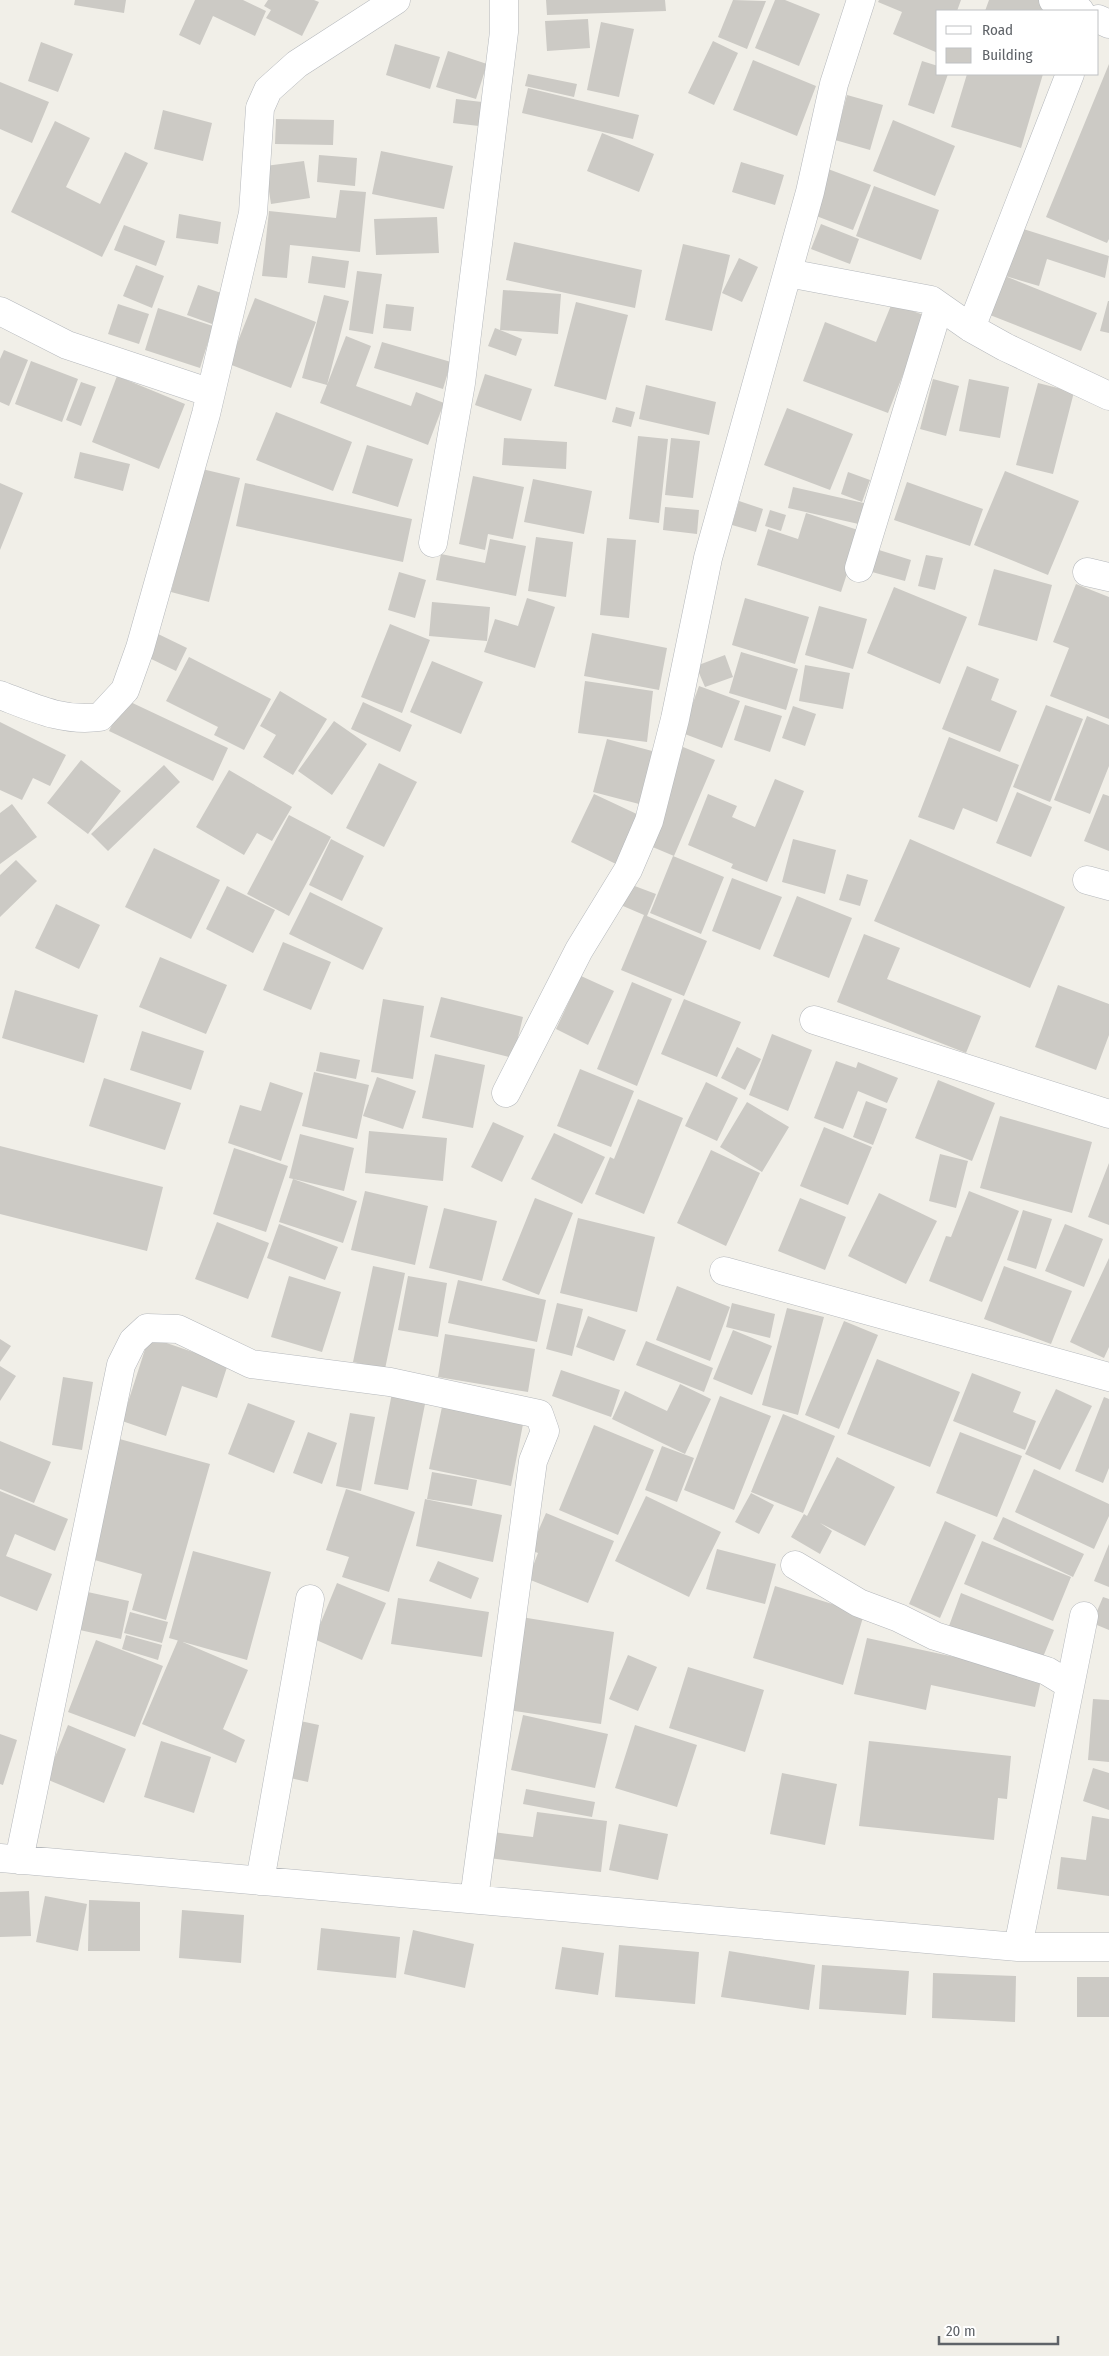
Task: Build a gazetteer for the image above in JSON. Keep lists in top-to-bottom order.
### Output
{
  "legend": ["Road", "Building"],
  "scale_bar": "20 m"
}
